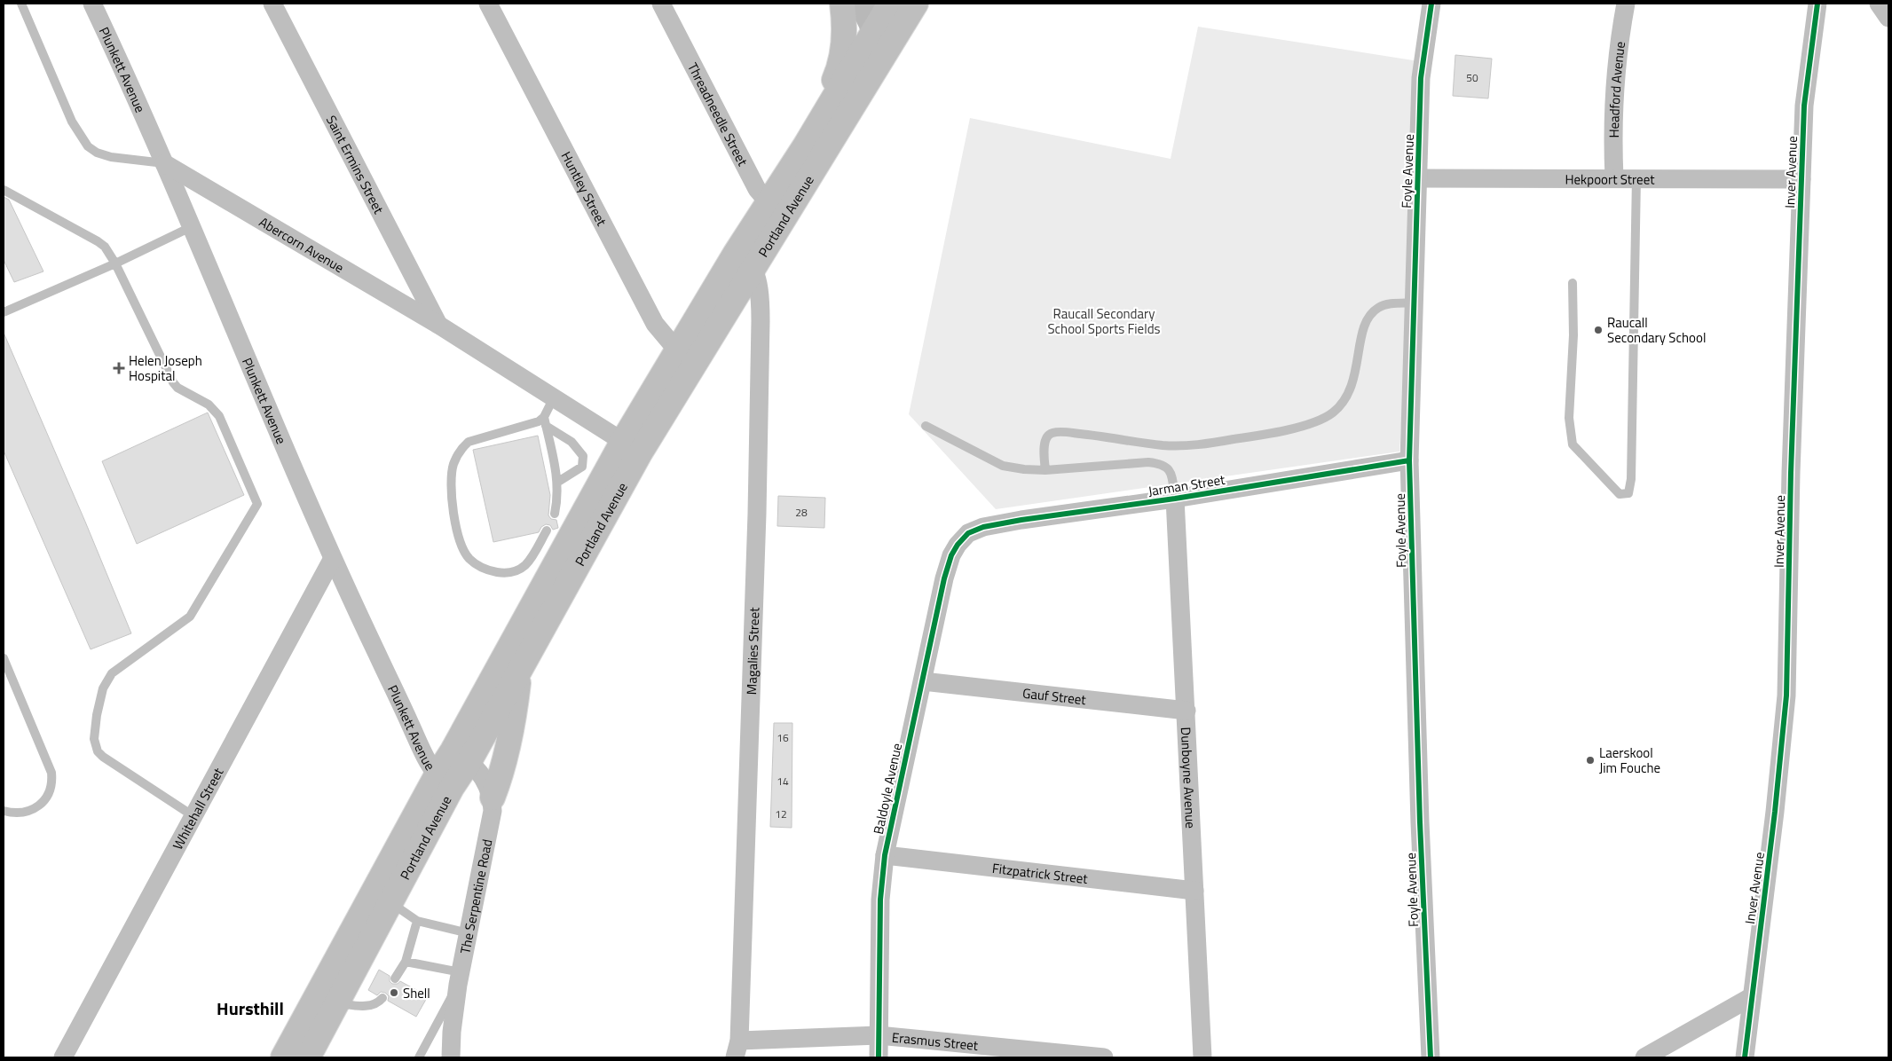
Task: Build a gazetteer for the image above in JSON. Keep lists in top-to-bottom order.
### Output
{
  "streets": {
    "main road": ["Portland Avenue"],
    "street": [
      "Plunkett Avenue",
      "Headford Avenue",
      "Threadneedle Street",
      "Saint Ermins Street",
      "Foyle Avenue",
      "Inver Avenue",
      "Hekpoort Street",
      "Huntley Street",
      "Abercorn Avenue",
      "Jarman Street",
      "Magalies Street",
      "Gauf Street",
      "Dunboyne Avenue",
      "Baldoyle Avenue",
      "Whitehall Street",
      "Fitzpatrick Street",
      "The Serpentine Road",
      "Erasmus Street"
    ]
  },
  "crossings": [
    ["Plunkett Avenue", "Portland Avenue"],
    ["Plunkett Avenue", "Abercorn Avenue"],
    ["Plunkett Avenue", "Whitehall Street"],
    ["Headford Avenue", "Hekpoort Street"],
    ["Threadneedle Street", "Portland Avenue"],
    ["Saint Ermins Street", "Abercorn Avenue"],
    ["Foyle Avenue", "Hekpoort Street"],
    ["Foyle Avenue", "Jarman Street"],
    ["Inver Avenue", "Hekpoort Street"],
    ["Huntley Street", "Portland Avenue"],
    ["Portland Avenue", "Abercorn Avenue"],
    ["Portland Avenue", "Magalies Street"],
    ["Portland Avenue", "The Serpentine Road"],
    ["Jarman Street", "Dunboyne Avenue"],
    ["Jarman Street", "Baldoyle Avenue"],
    ["Magalies Street", "Erasmus Street"],
    ["Gauf Street", "Dunboyne Avenue"],
    ["Gauf Street", "Baldoyle Avenue"],
    ["Dunboyne Avenue", "Fitzpatrick Street"],
    ["Baldoyle Avenue", "Fitzpatrick Street"],
    ["Baldoyle Avenue", "Erasmus Street"]
  ],
  "districts": ["Hursthill"],
  "parks": ["Raucall Secondary School Sports Fields"],
  "places": {
    "other": ["Raucall Secondary School", "Laerskool Jim Fouche", "Shell"],
    "health": ["Helen Joseph Hospital"]
  },
  "house_numbers": [
    "50",
    "28",
    "16",
    "14",
    "12"
  ]
}
